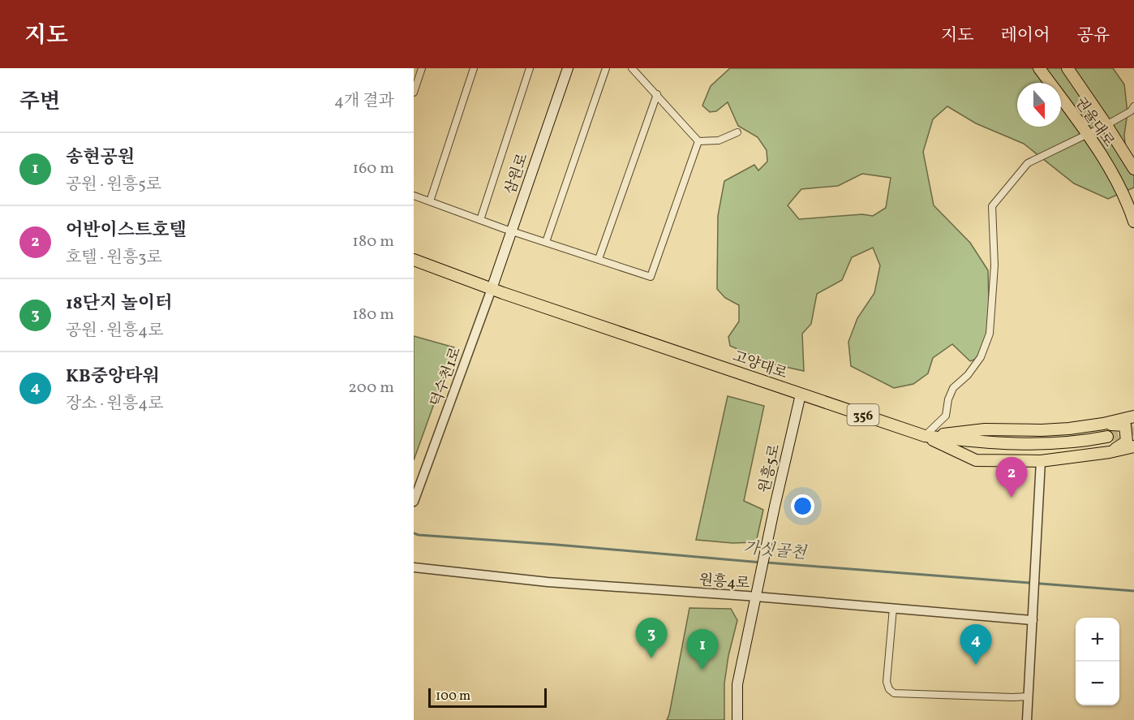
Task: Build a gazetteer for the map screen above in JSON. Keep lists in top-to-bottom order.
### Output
{
  "streets": {
    "main road": [
      "권율대로",
      "삼원로",
      "고양대로",
      "356",
      "원흥5로"
    ],
    "street": ["덕수천1로", "원흥4로"]
  },
  "crossings": [
    ["삼원로", "고양대로"],
    ["삼원로", "덕수천1로"],
    ["고양대로", "덕수천1로"],
    ["고양대로", "원흥5로"],
    ["원흥5로", "원흥4로"]
  ],
  "water": ["가싯골천"],
  "scale_bar": "100 m",
  "north": "bottom",
  "page": {
    "header": "지도",
    "nav": ["지도", "레이어", "공유"],
    "heading": ["주변", "4개 결과"],
    "list": [
      {
        "mark": "1",
        "name": "송현공원",
        "note": "공원 · 원흥5로",
        "value": "160 m"
      },
      {
        "mark": "2",
        "name": "어반이스트호텔",
        "note": "호텔 · 원흥3로",
        "value": "180 m"
      },
      {
        "mark": "3",
        "name": "18단지 놀이터",
        "note": "공원 · 원흥4로",
        "value": "180 m"
      },
      {
        "mark": "4",
        "name": "KB중앙타워",
        "note": "장소 · 원흥4로",
        "value": "200 m"
      }
    ],
    "pins": [
      "2",
      "3",
      "4",
      "1"
    ],
    "map_buttons": ["+", "−"],
    "scale": "100 m"
  }
}
